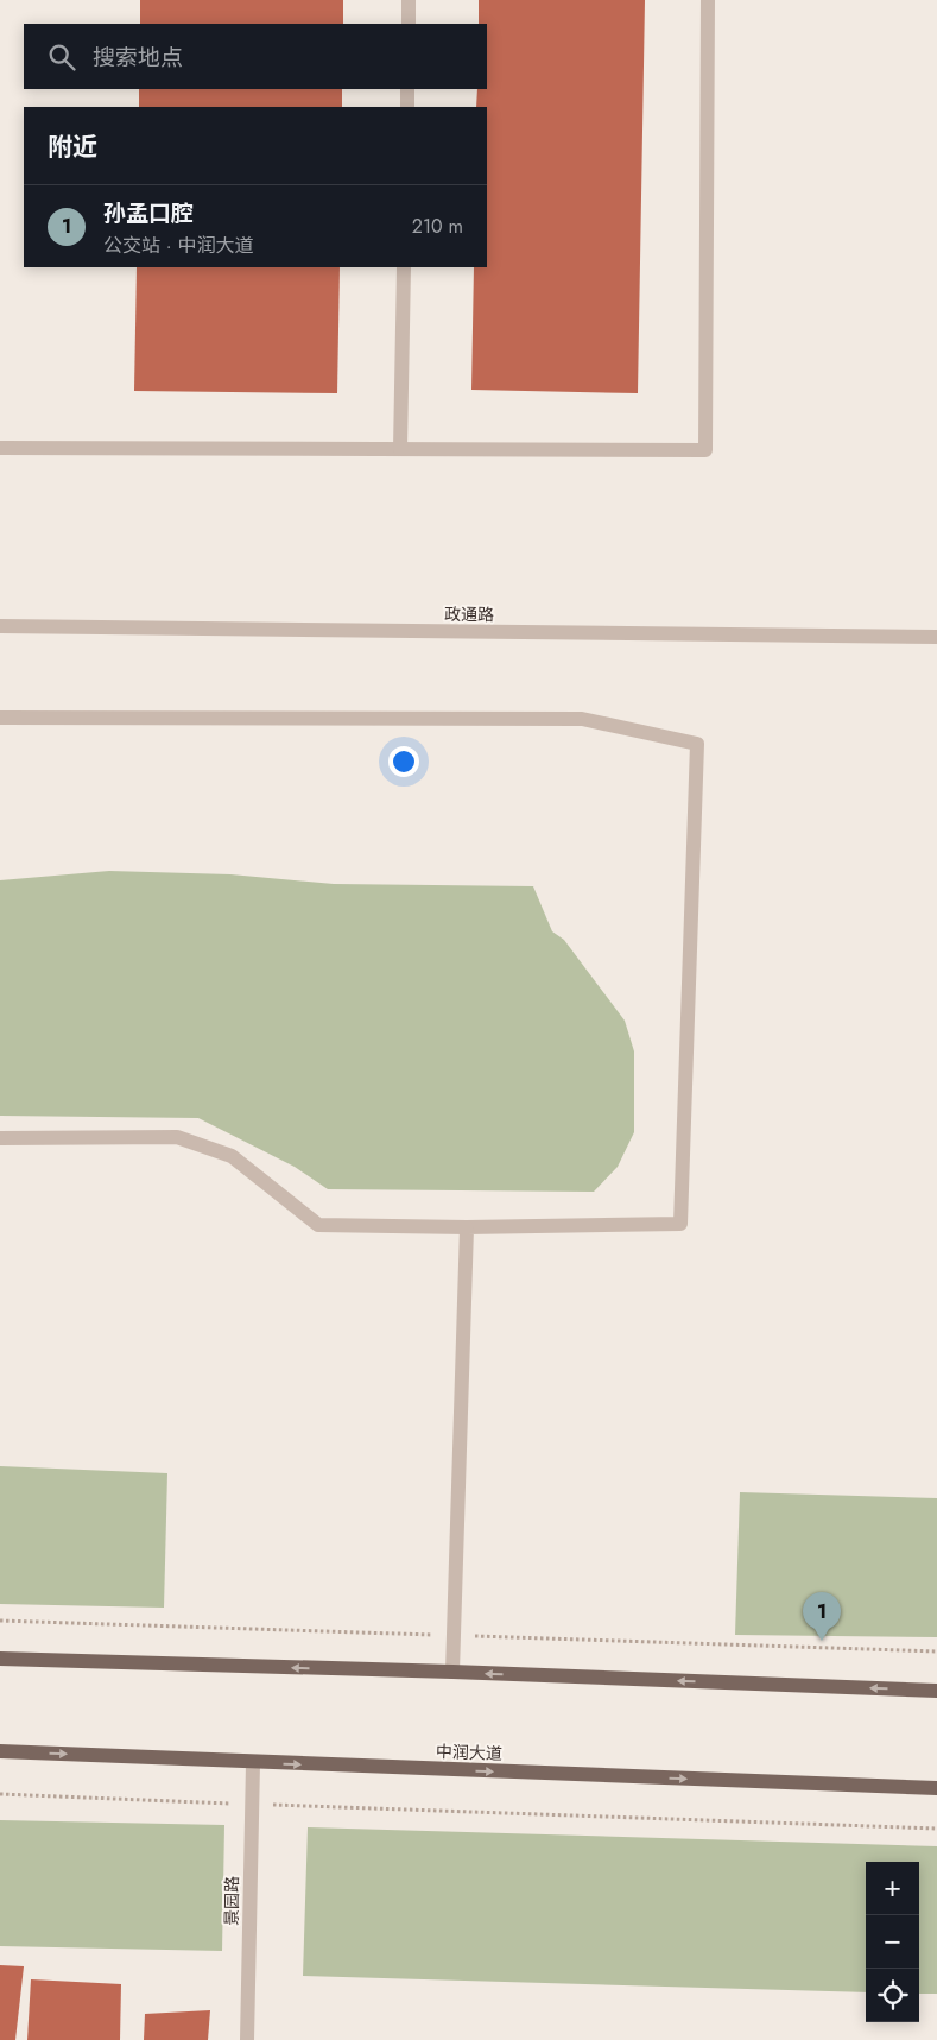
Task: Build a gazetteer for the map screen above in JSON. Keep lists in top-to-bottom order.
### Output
{
  "streets": {
    "main road": ["中润大道"],
    "street": ["政通路", "景园路"]
  },
  "crossings": [
    ["中润大道", "景园路"]
  ],
  "page": {
    "search": "搜索地点",
    "heading": "附近",
    "list": [
      {
        "mark": "1",
        "name": "孙孟口腔",
        "note": "公交站 · 中润大道",
        "value": "210 m"
      }
    ],
    "pins": "1",
    "map_buttons": ["+", "−"]
  }
}
